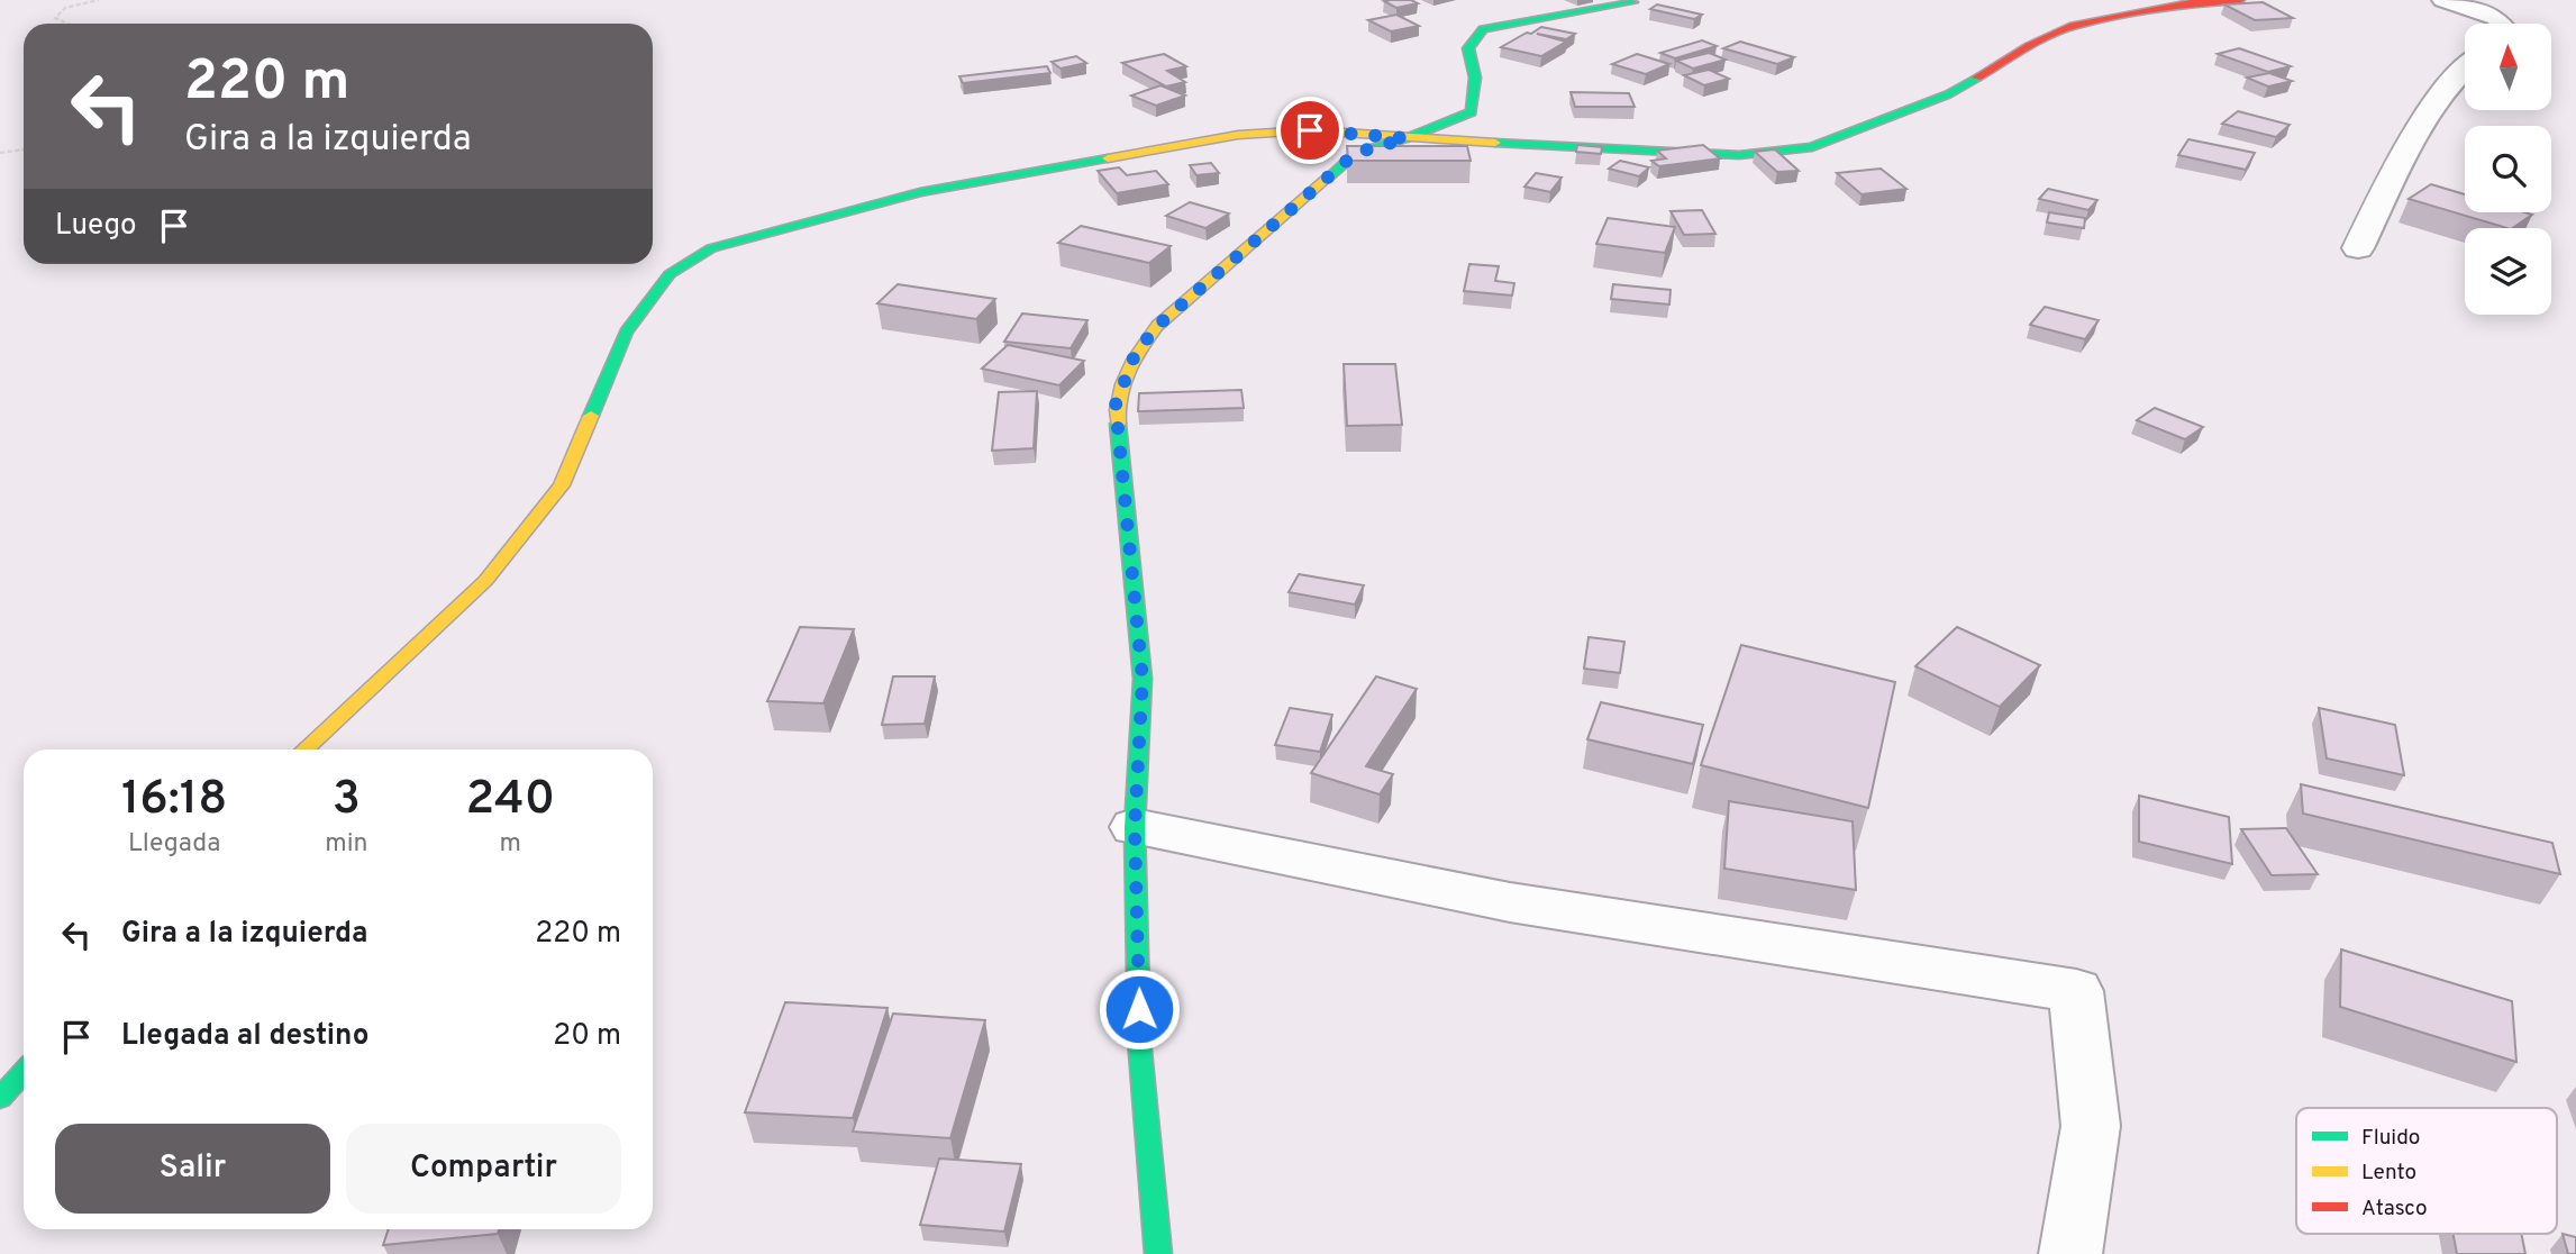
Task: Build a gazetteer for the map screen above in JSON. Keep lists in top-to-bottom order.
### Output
{
  "legend": ["Fluido", "Lento", "Atasco"],
  "north": "top",
  "page": {
    "turn": ["220 m", "Gira a la izquierda"],
    "then": "Luego",
    "eta": [
      "16:18",
      "Llegada",
      "3",
      "min",
      "240",
      "m"
    ],
    "list": [
      {
        "name": "Gira a la izquierda",
        "value": "220 m"
      },
      {
        "name": "Llegada al destino",
        "value": "20 m"
      }
    ],
    "buttons": ["Salir", "Compartir"]
  }
}
